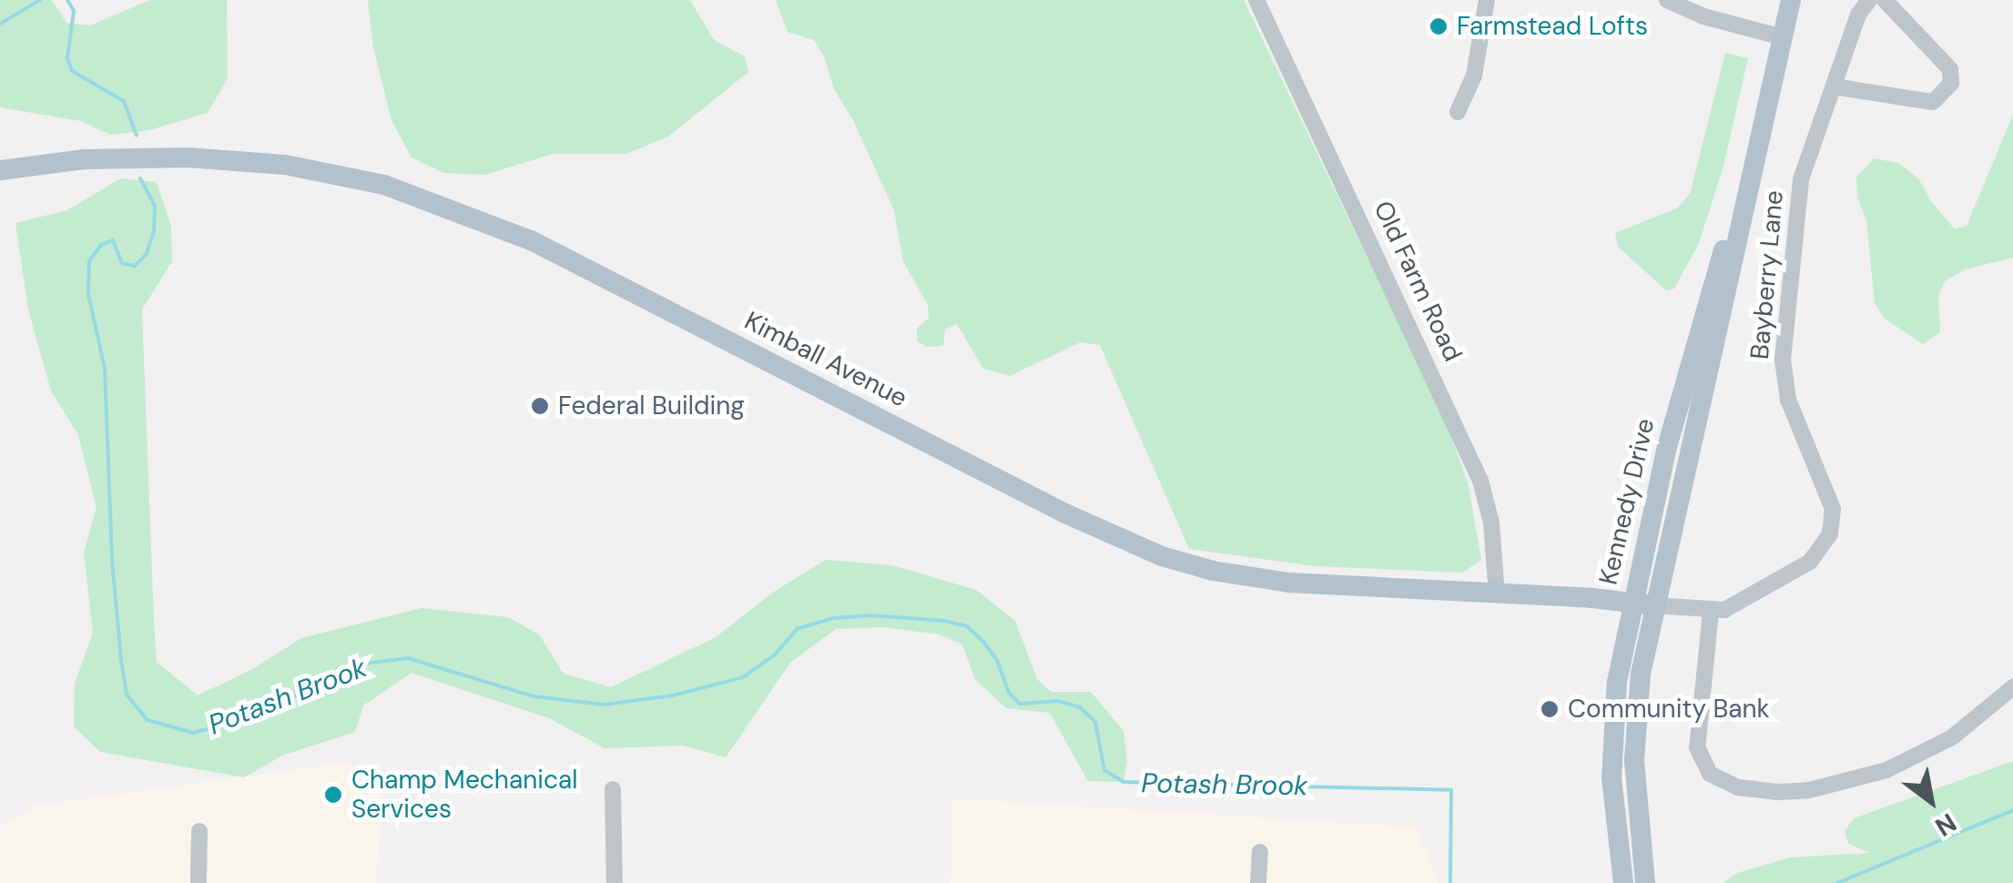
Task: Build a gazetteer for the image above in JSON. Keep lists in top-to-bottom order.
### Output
{
  "streets": {
    "main road": ["Kimball Avenue", "Kennedy Drive"],
    "street": ["Bayberry Lane", "Old Farm Road"]
  },
  "crossings": [
    ["Bayberry Lane", "Kimball Avenue"],
    ["Bayberry Lane", "Kennedy Drive"],
    ["Old Farm Road", "Kimball Avenue"],
    ["Kimball Avenue", "Kennedy Drive"]
  ],
  "water": ["Potash Brook"],
  "places": [
    "Farmstead Lofts",
    "Federal Building",
    "Community Bank",
    "Champ Mechanical Services"
  ],
  "north": "bottom right"
}
